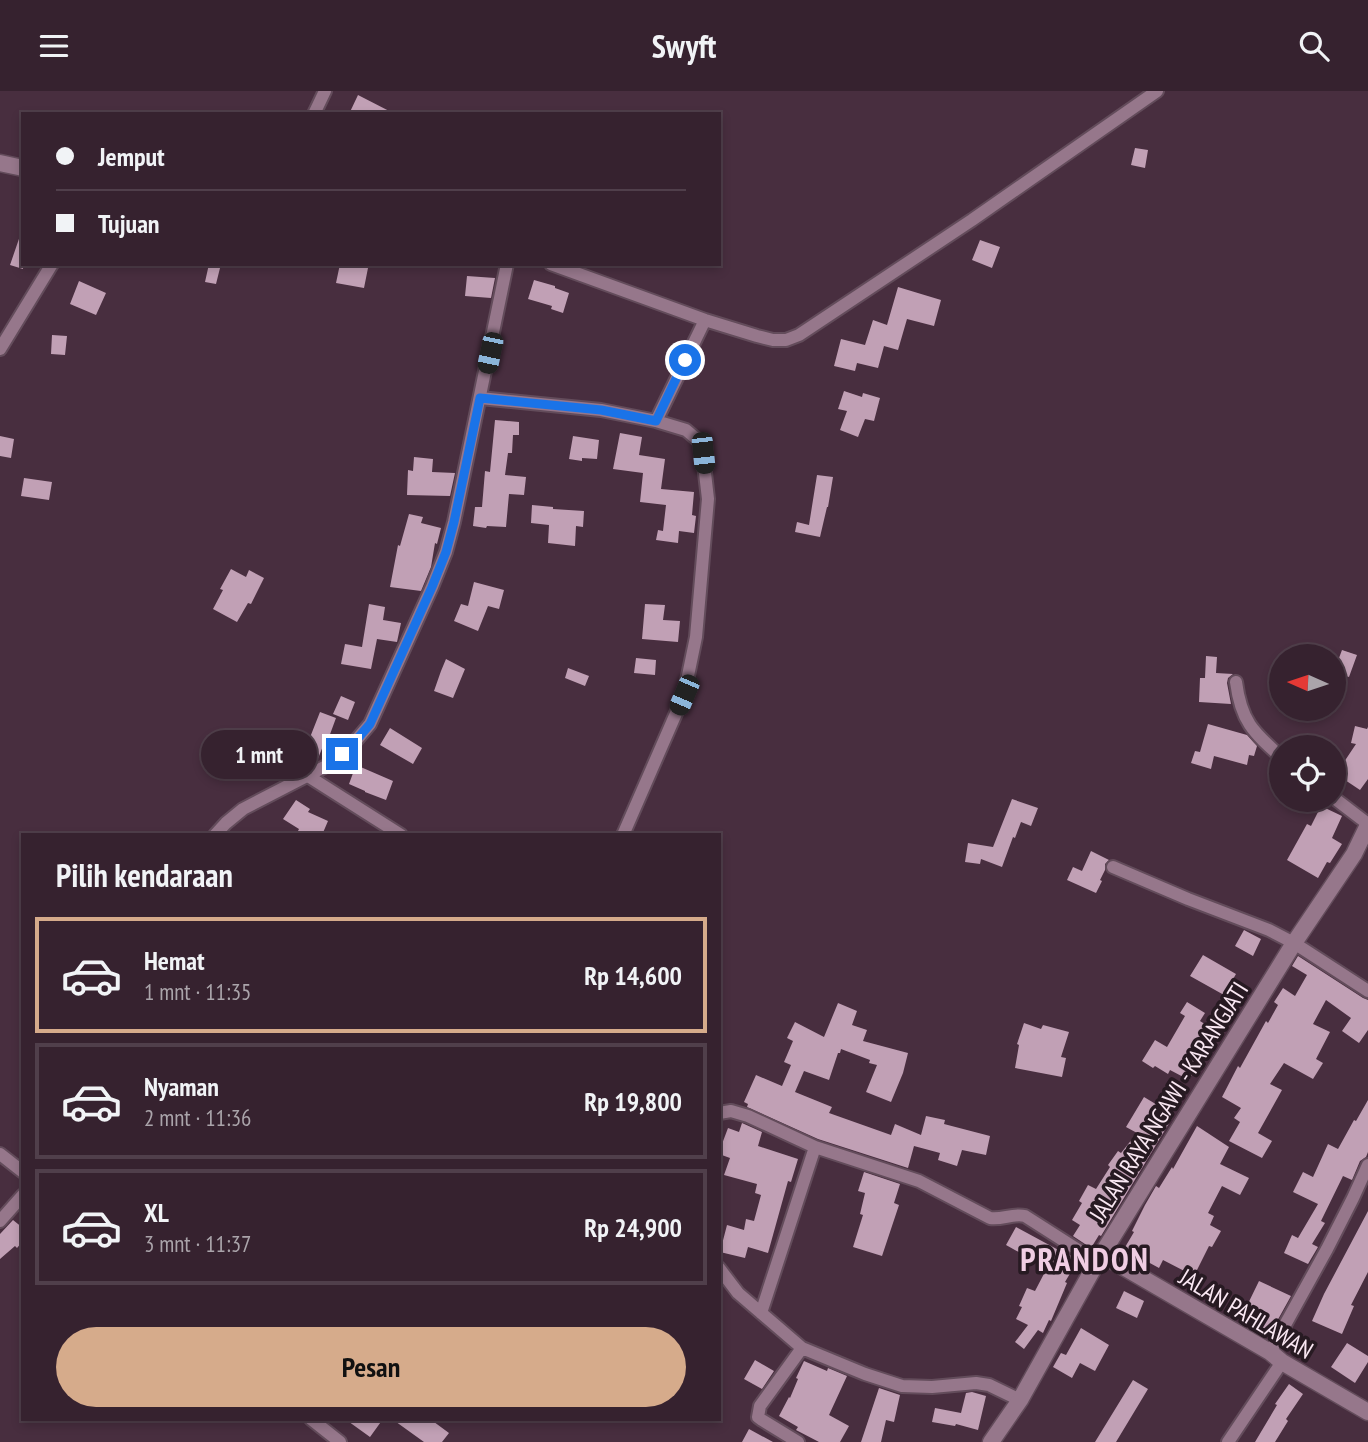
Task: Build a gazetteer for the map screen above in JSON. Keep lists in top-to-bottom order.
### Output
{
  "streets": {
    "main road": ["JALAN RAYA NGAWI - KARANGJATI", "JALAN PAHLAWAN"]
  },
  "crossings": [
    ["JALAN RAYA NGAWI - KARANGJATI", "JALAN PAHLAWAN"]
  ],
  "districts": ["PRANDON"],
  "north": "left",
  "page": {
    "header": "Swyft",
    "banner": ["Jemput", "Tujuan"],
    "bubble": "1 mnt",
    "heading": "Pilih kendaraan",
    "list": [
      {
        "name": "Hemat",
        "note": "1 mnt · 11:35",
        "value": "Rp 14,600"
      },
      {
        "name": "Nyaman",
        "note": "2 mnt · 11:36",
        "value": "Rp 19,800"
      },
      {
        "name": "XL",
        "note": "3 mnt · 11:37",
        "value": "Rp 24,900"
      }
    ],
    "buttons": "Pesan"
  }
}
